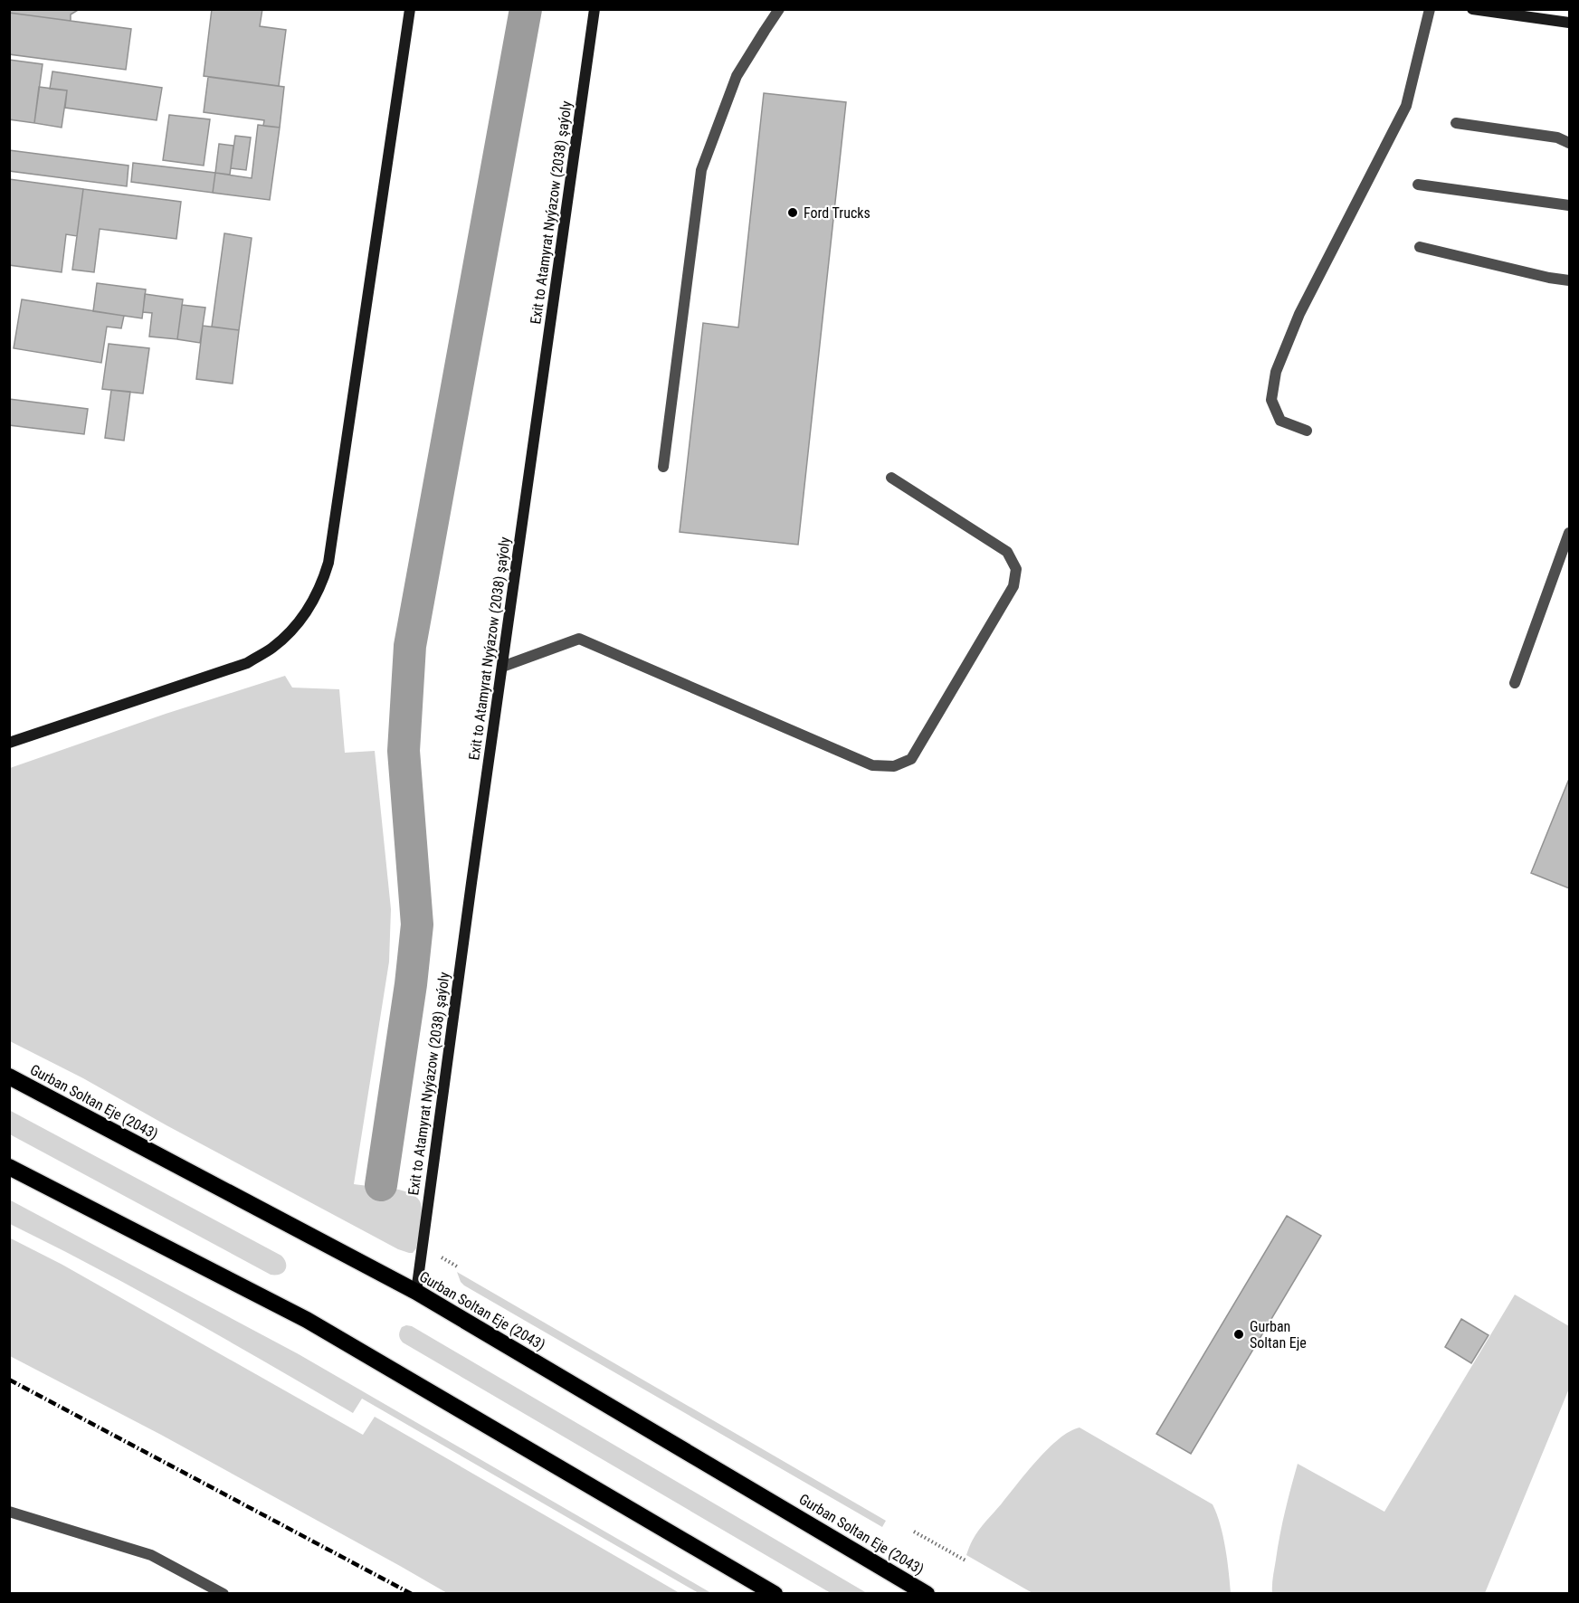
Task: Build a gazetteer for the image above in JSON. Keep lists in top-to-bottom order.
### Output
{
  "streets": {
    "highway": ["Gurban Soltan Eje (2043)"],
    "street": ["Exit to Atamyrat Nyýazow (2038) şaýoly"]
  },
  "crossings": [
    ["Exit to Atamyrat Nyýazow (2038) şaýoly", "Gurban Soltan Eje (2043)"]
  ],
  "places": ["Ford Trucks", "Gurban Soltan Eje"]
}
